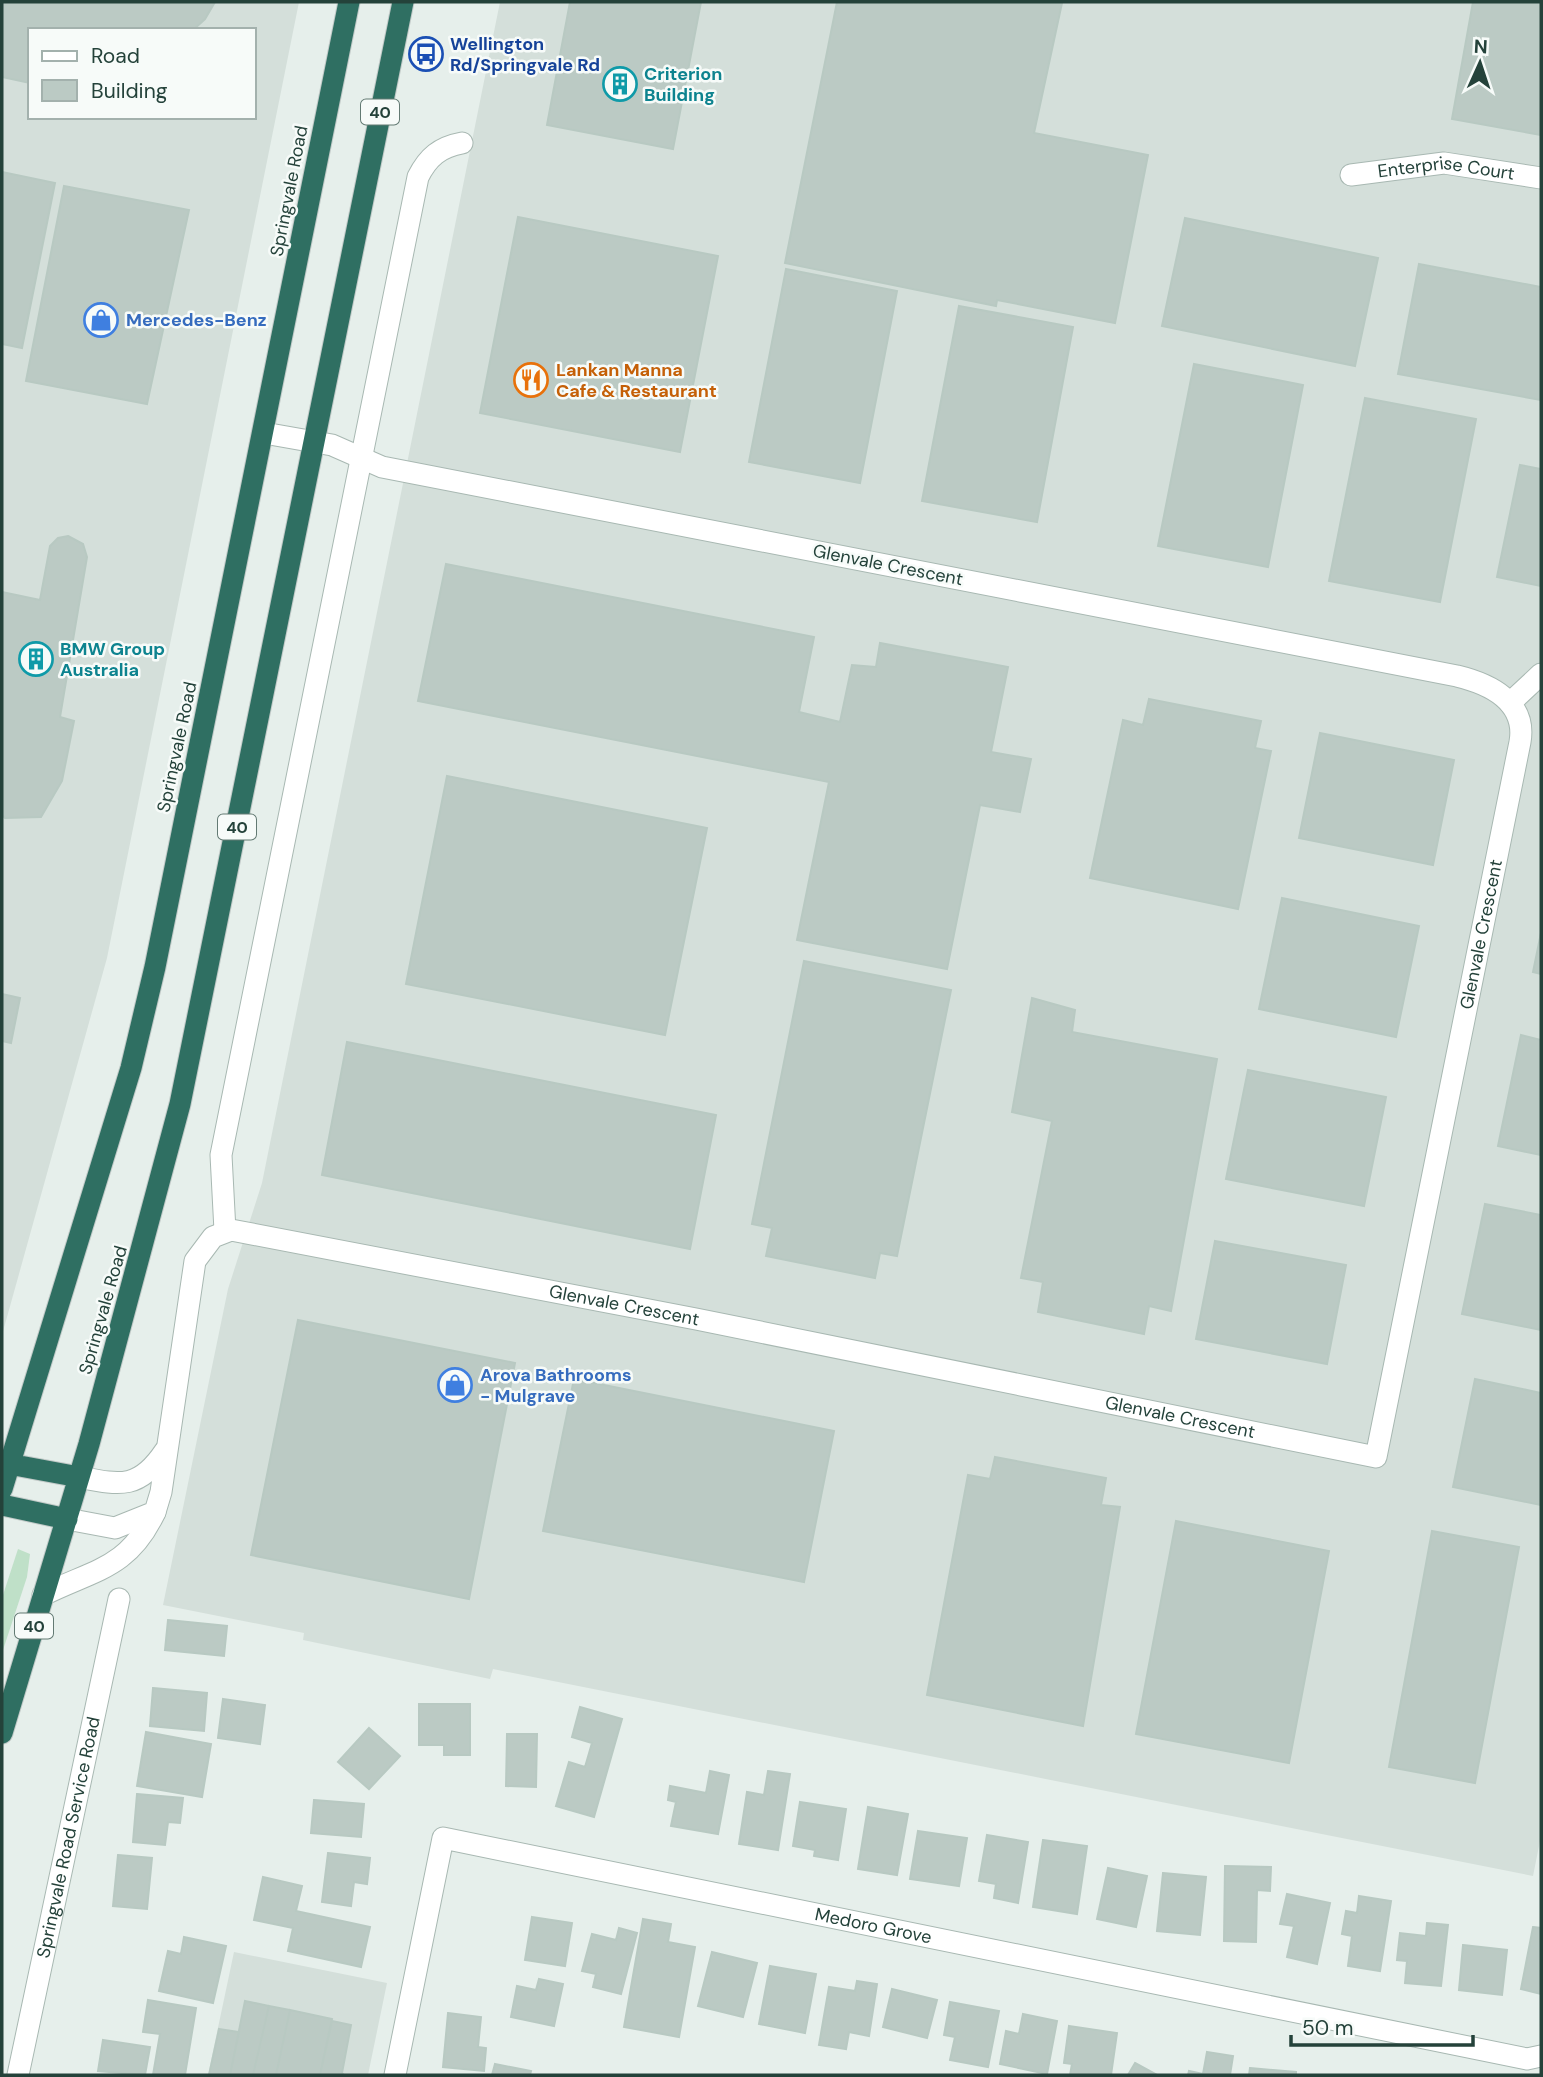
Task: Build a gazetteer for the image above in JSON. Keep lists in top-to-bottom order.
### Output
{
  "streets": {
    "highway": ["40", "Springvale Road"],
    "street": [
      "Enterprise Court",
      "Glenvale Crescent",
      "Springvale Road Service Road",
      "Medoro Grove"
    ]
  },
  "crossings": [
    ["Springvale Road", "Glenvale Crescent"]
  ],
  "places": {
    "bus stop": ["Wellington Rd/Springvale Rd"],
    "building": ["Criterion Building", "BMW Group Australia"],
    "shop": ["Mercedes-Benz", "Arova Bathrooms - Mulgrave"],
    "restaurant": ["Lankan Manna Cafe & Restaurant"]
  },
  "legend": ["Road", "Building"],
  "scale_bar": "50 m",
  "north": "top"
}
